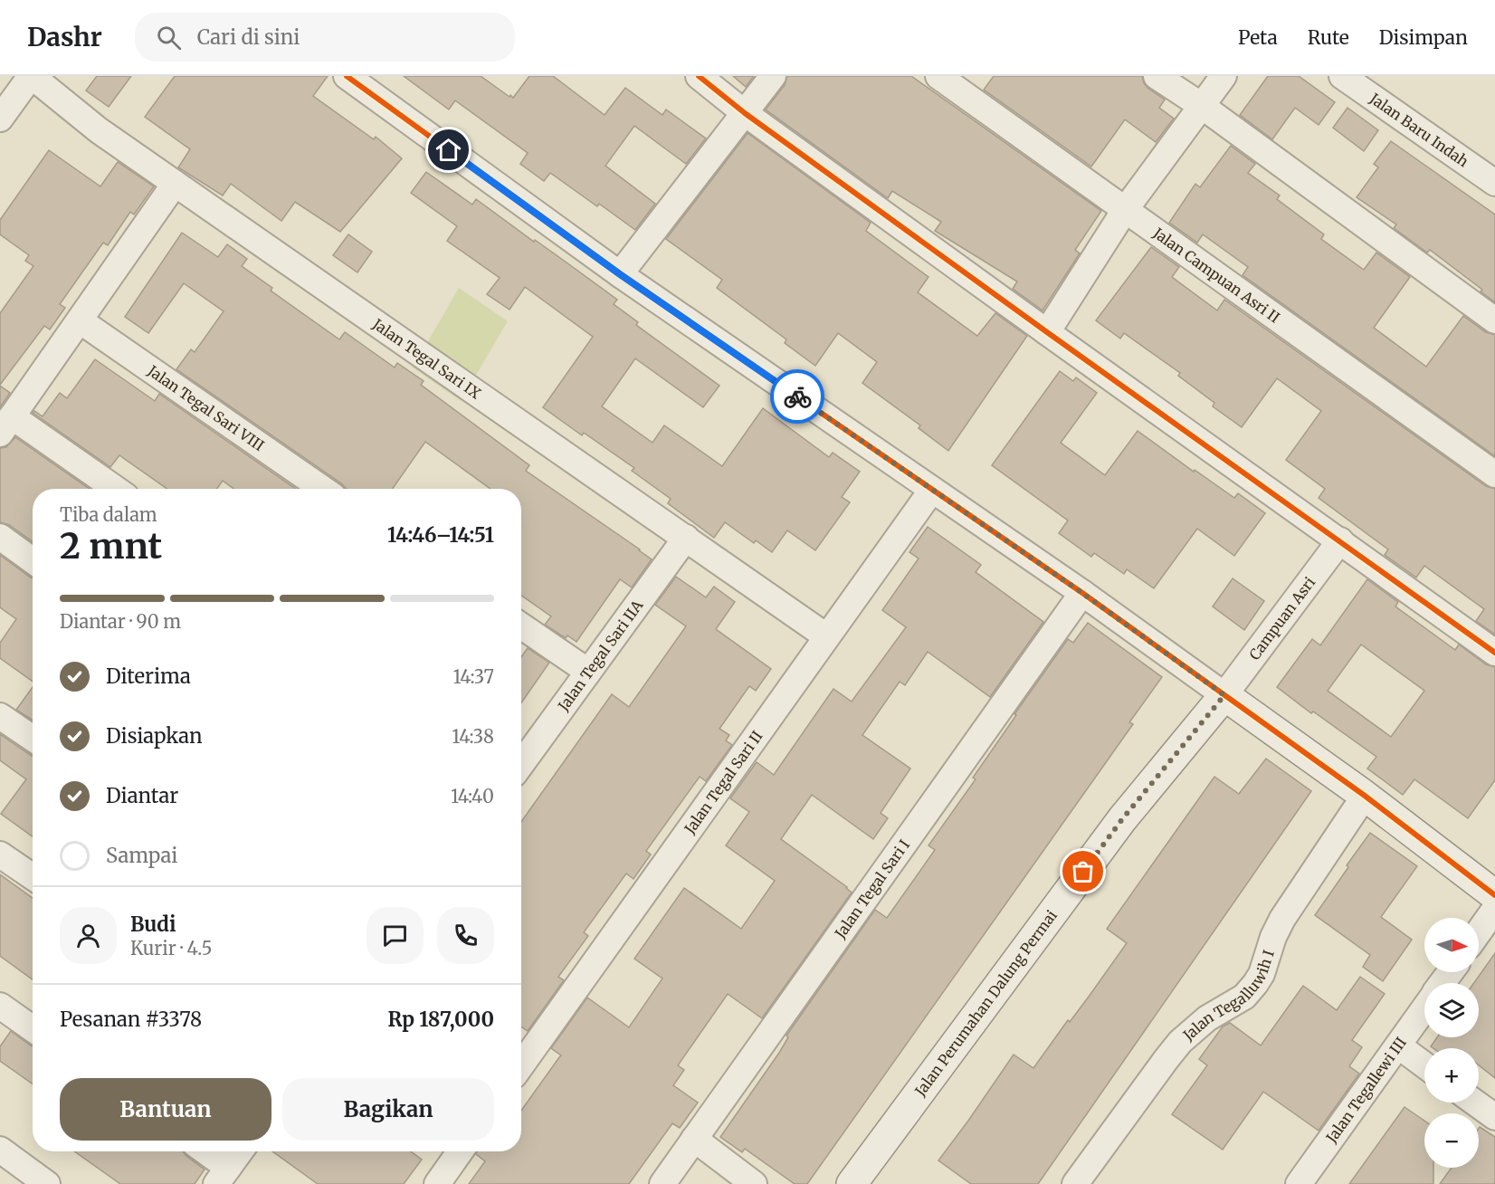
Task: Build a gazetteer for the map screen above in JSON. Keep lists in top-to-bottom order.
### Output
{
  "streets": {
    "street": [
      "Jalan Baru Indah",
      "Jalan Campuan Asri II",
      "Jalan Tegal Sari IX",
      "Jalan Tegal Sari VIII",
      "Campuan Asri",
      "Jalan Tegal Sari IIA",
      "Jalan Tegal Sari II",
      "Jalan Tegal Sari I",
      "Jalan Tegalluwih I",
      "Jalan Perumahan Dalung Permai",
      "Jalan Tegallewi III"
    ]
  },
  "crossings": [
    ["Jalan Tegal Sari IX", "Jalan Tegal Sari IIA"],
    ["Jalan Tegal Sari IX", "Jalan Tegal Sari II"],
    ["Campuan Asri", "Jalan Perumahan Dalung Permai"]
  ],
  "north": "right",
  "page": {
    "header": "Dashr",
    "search": "Cari di sini",
    "nav": ["Peta", "Rute", "Disimpan"],
    "heading": ["2 mnt", "Tiba dalam", "14:46–14:51"],
    "panel": [
      "Budi",
      "Kurir · 4.5",
      "Pesanan #3378",
      "Rp 187,000"
    ],
    "bar": "Diantar · 90 m",
    "list": [
      ["Diterima", "14:37"],
      ["Disiapkan", "14:38"],
      ["Diantar", "14:40"],
      "Sampai"
    ],
    "map_buttons": ["+", "−"],
    "buttons": ["Bantuan", "Bagikan"]
  }
}
